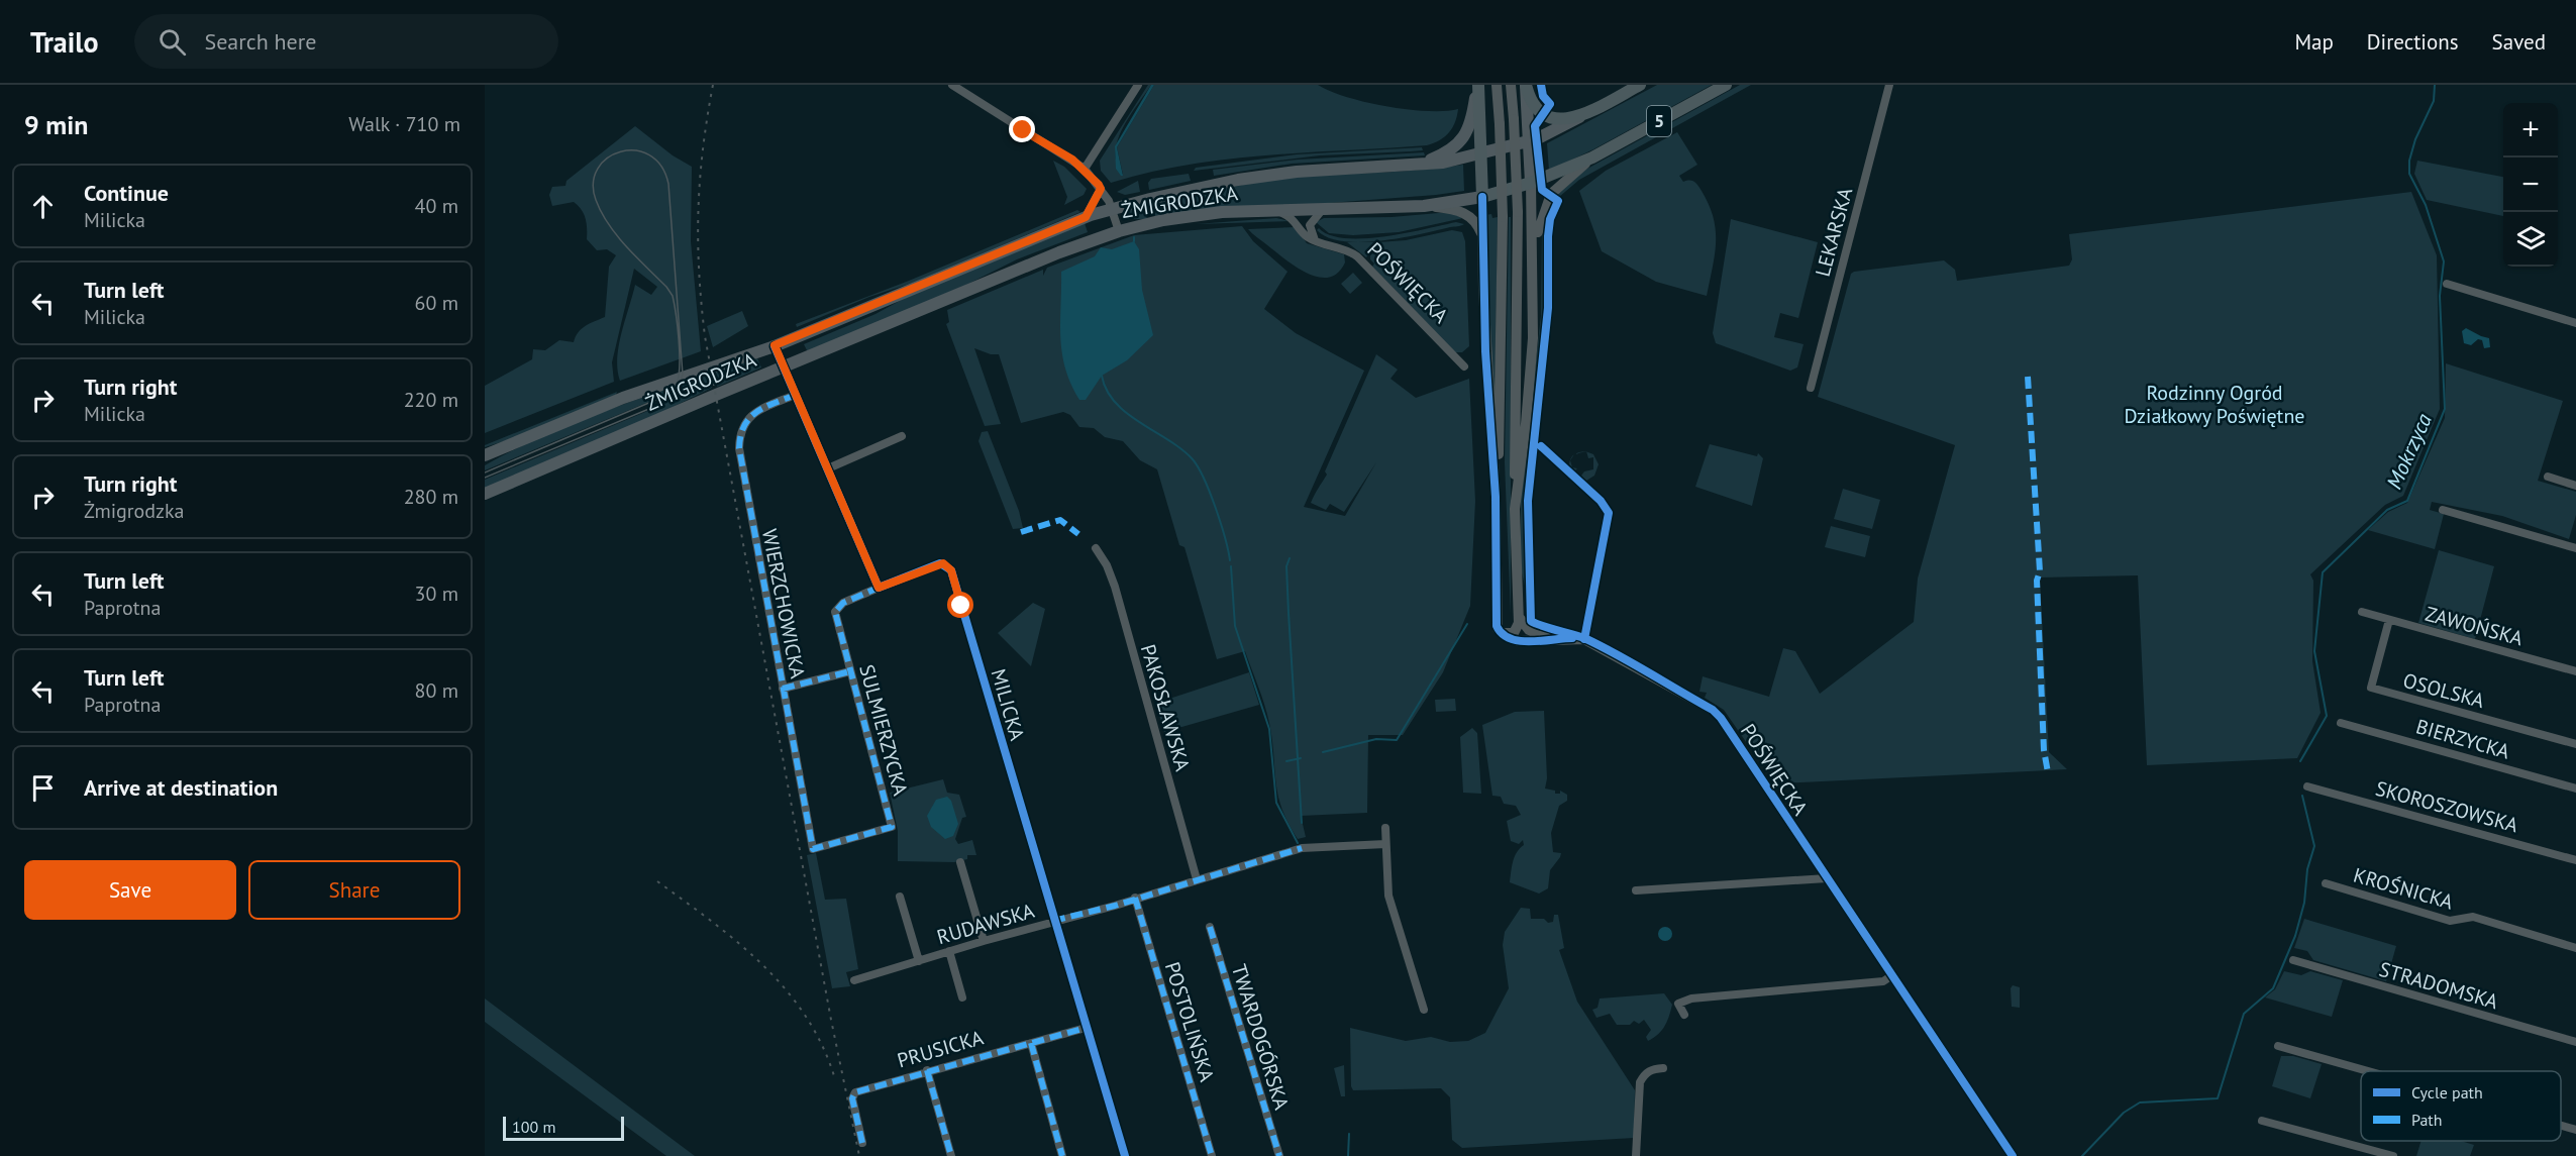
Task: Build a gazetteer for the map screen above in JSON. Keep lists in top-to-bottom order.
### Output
{
  "streets": {
    "main road": ["5", "ŻMIGRODZKA"],
    "street": [
      "LEKARSKA",
      "POŚWIĘCKA",
      "WIERZCHOWICKA",
      "ZAWOŃSKA",
      "OSOLSKA",
      "MILICKA",
      "PAKOSŁAWSKA",
      "SULMIERZYCKA",
      "BIERZYCKA",
      "SKOROSZOWSKA",
      "KROŚNICKA",
      "RUDAWSKA",
      "STRADOMSKA",
      "POSTOLIŃSKA",
      "TWARDOGÓRSKA",
      "PRUSICKA"
    ]
  },
  "crossings": [
    ["WIERZCHOWICKA", "SULMIERZYCKA"],
    ["ZAWOŃSKA", "OSOLSKA"],
    ["MILICKA", "SULMIERZYCKA"],
    ["MILICKA", "RUDAWSKA"],
    ["MILICKA", "PRUSICKA"],
    ["PAKOSŁAWSKA", "RUDAWSKA"],
    ["RUDAWSKA", "POSTOLIŃSKA"]
  ],
  "water": ["Mokrzyca"],
  "parks": ["Rodzinny Ogród Działkowy Poświętne"],
  "legend": ["Cycle path", "Path"],
  "scale_bar": "100 m",
  "page": {
    "header": "Trailo",
    "search": "Search here",
    "nav": ["Map", "Directions", "Saved"],
    "heading": ["9 min", "Walk · 710 m"],
    "map_buttons": ["+", "−"],
    "list": [
      ["Continue", "Milicka", "40 m"],
      ["Turn left", "Milicka", "60 m"],
      ["Turn right", "Milicka", "220 m"],
      ["Turn right", "Żmigrodzka", "280 m"],
      ["Turn left", "Paprotna", "30 m"],
      ["Turn left", "Paprotna", "80 m"],
      "Arrive at destination"
    ],
    "buttons": ["Save", "Share"],
    "scale": "100 m"
  }
}
